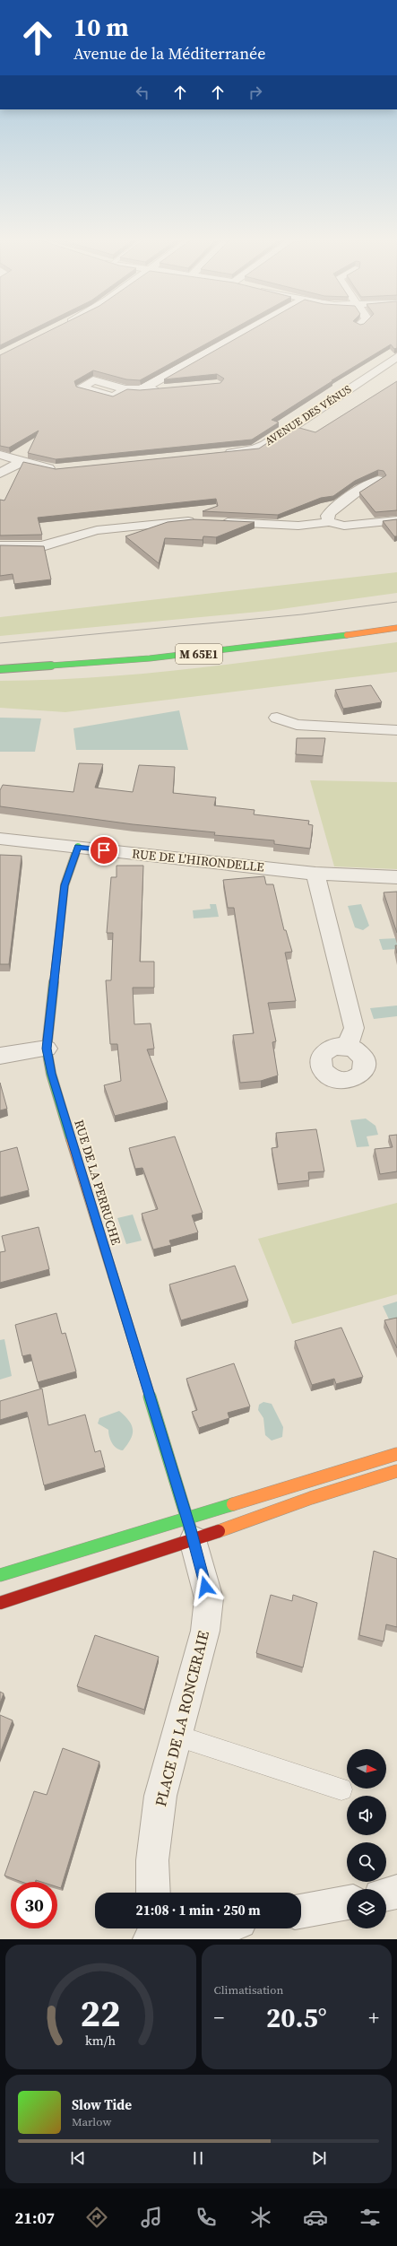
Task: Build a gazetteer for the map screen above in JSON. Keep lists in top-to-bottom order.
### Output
{
  "streets": {
    "street": [
      "AVENUE DES VÉNUS",
      "M 65E1",
      "RUE DE L'HIRONDELLE",
      "RUE DE LA PERRUCHE",
      "PLACE DE LA RONCERAIE"
    ]
  },
  "crossings": [
    ["RUE DE L'HIRONDELLE", "RUE DE LA PERRUCHE"],
    ["RUE DE LA PERRUCHE", "PLACE DE LA RONCERAIE"]
  ],
  "north": "right",
  "page": {
    "turn": ["10 m", "Avenue de la Méditerranée"],
    "limit": "30",
    "trip": "21:08 · 1 min · 250 m",
    "tile": "Climatisation",
    "heat": ["−", "20.5°", "+"],
    "song": ["Slow Tide", "Marlow"],
    "tabs": "21:07",
    "gauge": ["22", "km/h"]
  }
}
